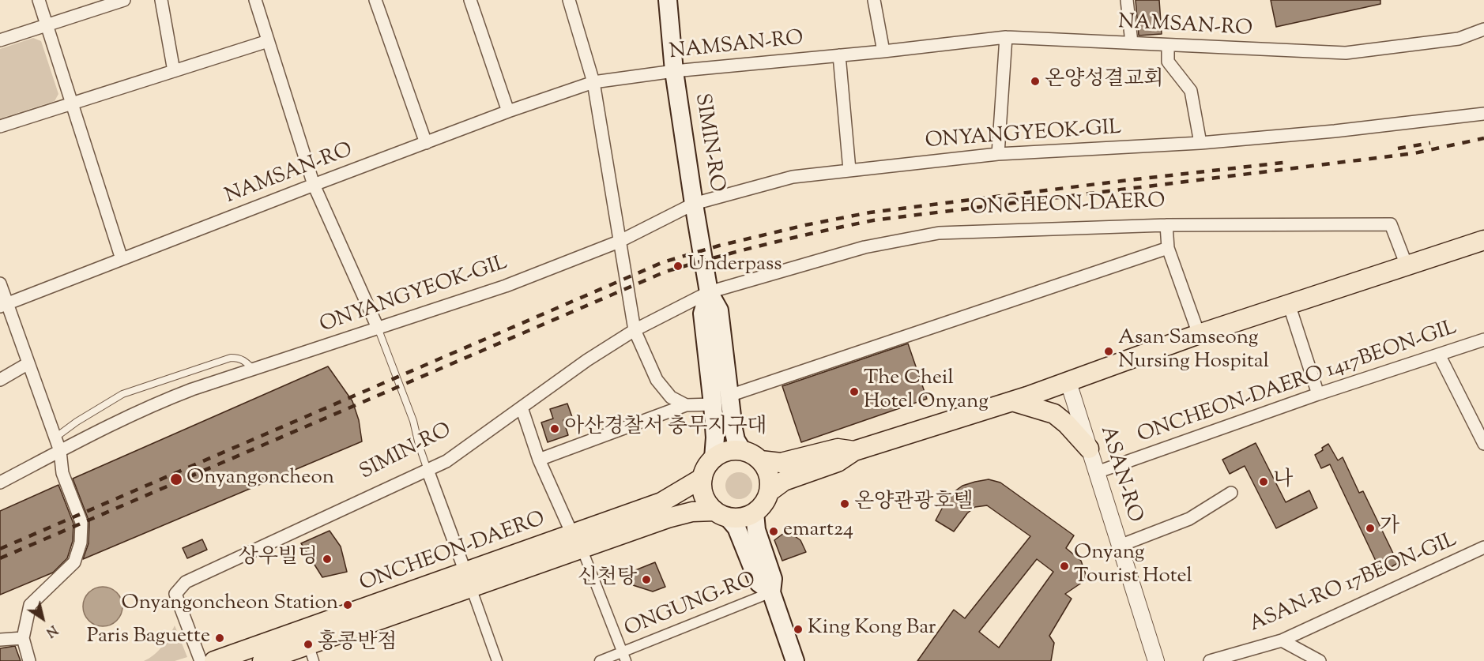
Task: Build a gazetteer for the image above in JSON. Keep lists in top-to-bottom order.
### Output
{
  "streets": {
    "main road": ["SIMIN-RO", "ONCHEON-DAERO"],
    "street": [
      "NAMSAN-RO",
      "ONYANGYEOK-GIL",
      "ONCHEON-DAERO 1417BEON-GIL",
      "ASAN-RO",
      "ASAN-RO 17BEON-GIL",
      "ONGUNG-RO"
    ]
  },
  "crossings": [
    ["NAMSAN-RO", "SIMIN-RO"],
    ["ONYANGYEOK-GIL", "SIMIN-RO"],
    ["SIMIN-RO", "ONCHEON-DAERO"],
    ["ONCHEON-DAERO 1417BEON-GIL", "ASAN-RO"]
  ],
  "places": [
    "온양성결교회",
    "Underpass",
    "Asan Samseong Nursing Hospital",
    "The Cheil Hotel Onyang",
    "아산경찰서 충무지구대",
    "Onyangoncheon",
    "나",
    "온양관광호텔",
    "가",
    "emart24",
    "상우빌딩",
    "Onyang Tourist Hotel",
    "신천탕",
    "Onyangoncheon Station",
    "King Kong Bar",
    "Paris Baguette",
    "홍콩반점"
  ],
  "north": "bottom right"
}
